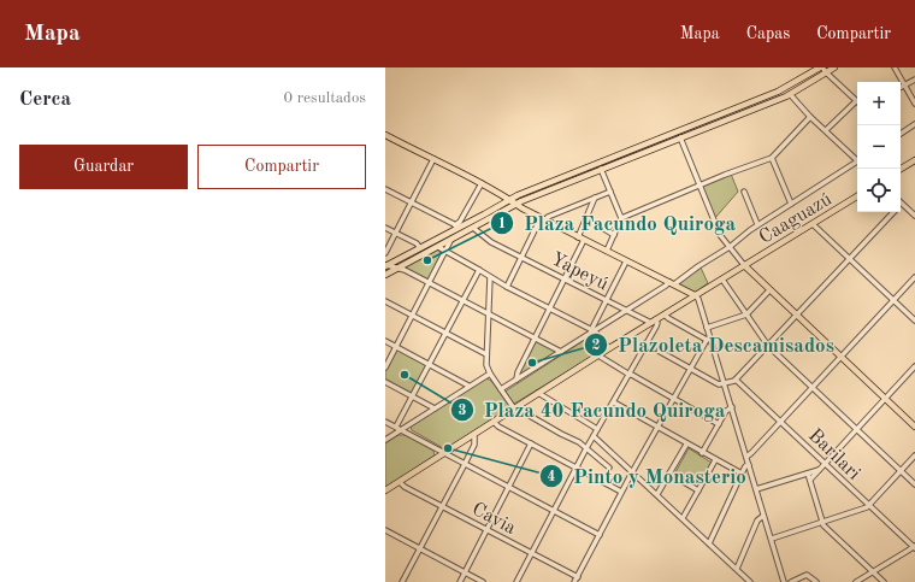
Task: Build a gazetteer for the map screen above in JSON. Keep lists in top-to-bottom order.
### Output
{
  "streets": {
    "main road": ["Caaguazú"],
    "street": ["Yapeyú", "Barilari", "Cavia"]
  },
  "crossings": [
    ["Caaguazú", "Yapeyú"],
    ["Caaguazú", "Cavia"]
  ],
  "places": [
    "Plaza Facundo Quiroga",
    "Plazoleta Descamisados",
    "Plaza 40 Facundo Quiroga",
    "Pinto y Monasterio"
  ],
  "page": {
    "header": "Mapa",
    "nav": ["Mapa", "Capas", "Compartir"],
    "heading": ["Cerca", "0 resultados"],
    "map_buttons": ["+", "−"],
    "buttons": ["Guardar", "Compartir"]
  }
}
